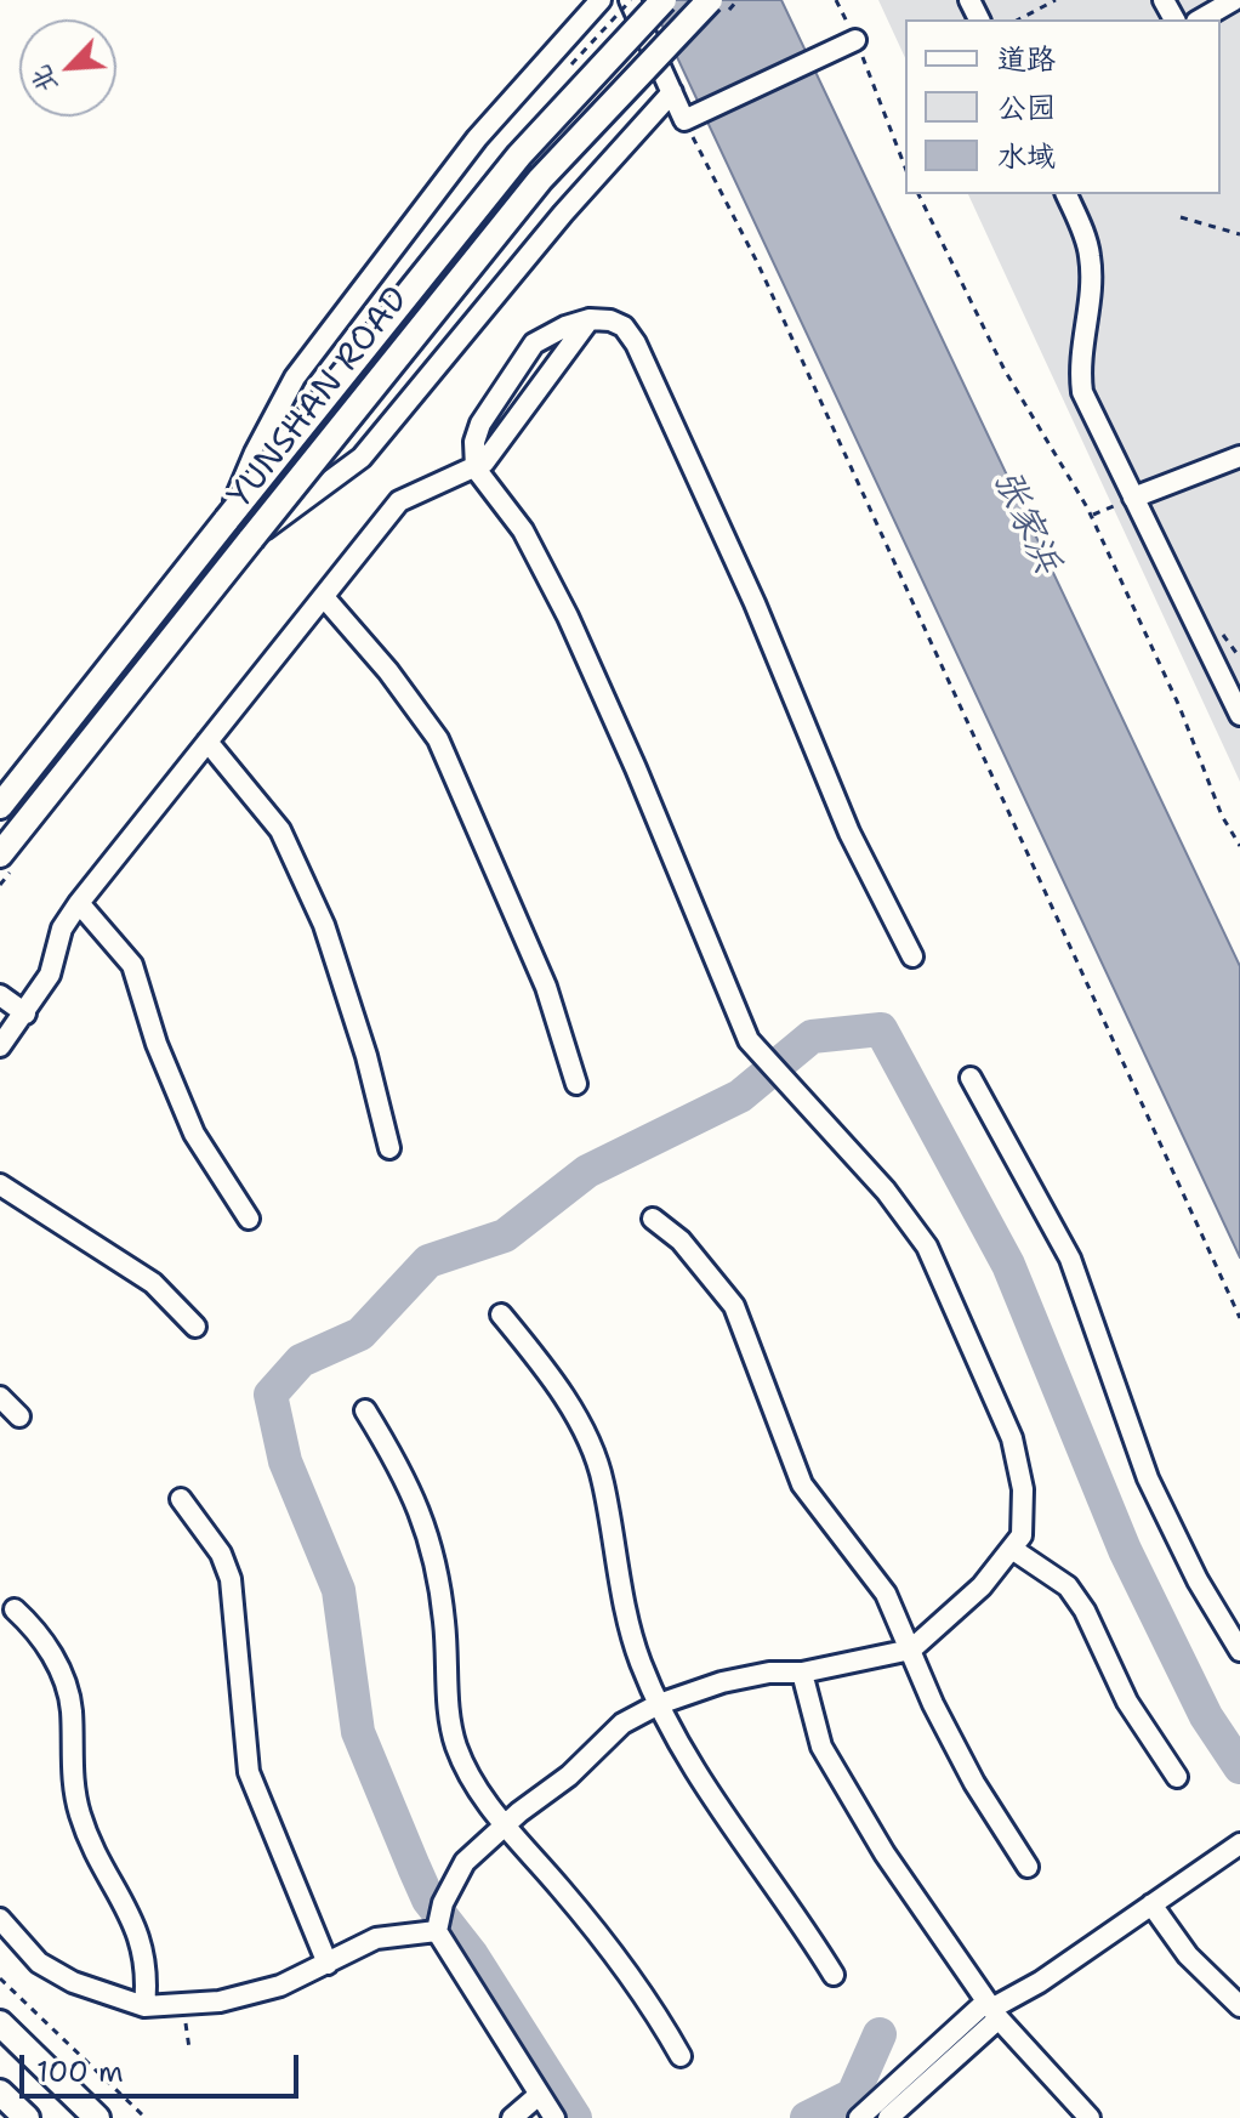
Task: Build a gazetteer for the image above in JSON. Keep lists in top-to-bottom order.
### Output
{
  "streets": {
    "main road": ["YUNSHAN ROAD"]
  },
  "water": ["张家浜"],
  "legend": ["道路", "公园", "水域"],
  "scale_bar": "100 m",
  "north": "bottom left"
}
